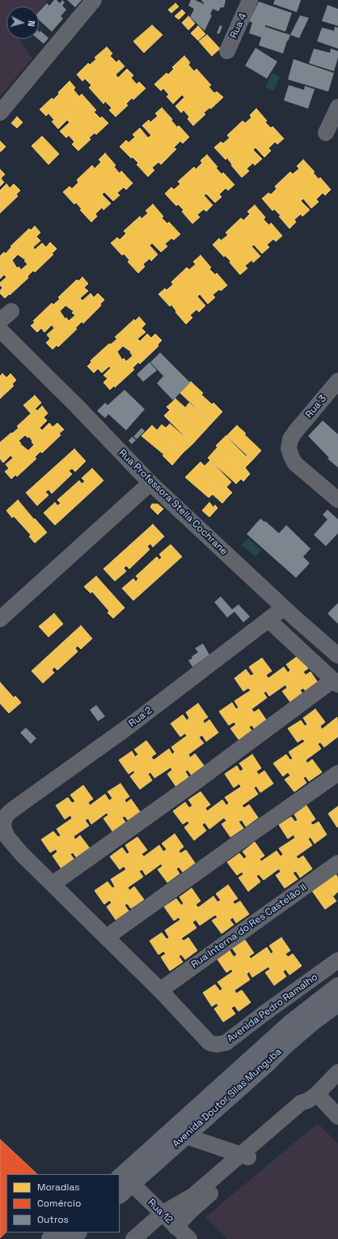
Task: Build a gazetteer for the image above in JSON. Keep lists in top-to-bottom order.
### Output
{
  "streets": {
    "main road": ["Avenida Doutor Silas Munguba"],
    "street": [
      "Rua 4",
      "Rua 3",
      "Rua Professora Stella Cochrane",
      "Rua 2",
      "Rua Interna do Res Castelão II",
      "Avenida Pedro Ramalho",
      "Rua 12"
    ]
  },
  "crossings": [
    ["Rua Professora Stella Cochrane", "Rua 2"],
    ["Rua Interna do Res Castelão II", "Avenida Pedro Ramalho"],
    ["Avenida Doutor Silas Munguba", "Rua 12"]
  ],
  "legend": ["Moradias", "Comércio", "Outros"],
  "north": "right"
}
